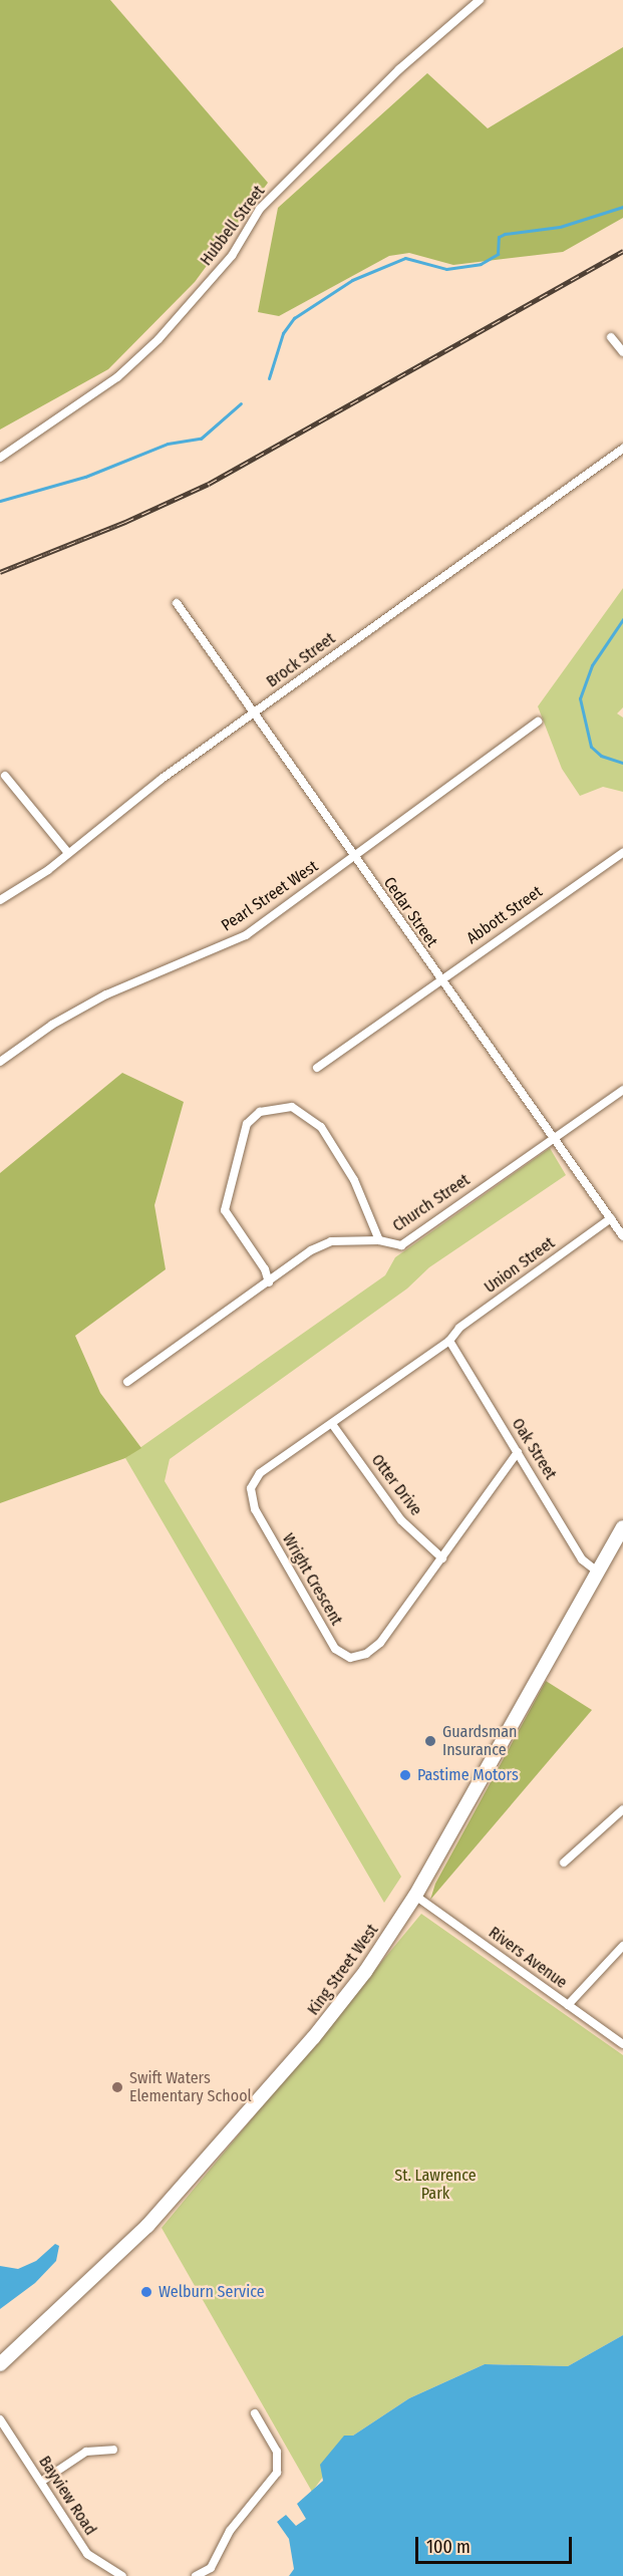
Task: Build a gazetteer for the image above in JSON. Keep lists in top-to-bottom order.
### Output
{
  "streets": {
    "main road": ["King Street West"],
    "street": [
      "Hubbell Street",
      "Brock Street",
      "Pearl Street West",
      "Cedar Street",
      "Abbott Street",
      "Church Street",
      "Union Street",
      "Oak Street",
      "Otter Drive",
      "Wright Crescent",
      "Rivers Avenue",
      "Bayview Road"
    ]
  },
  "crossings": [
    ["Brock Street", "Cedar Street"],
    ["Pearl Street West", "Cedar Street"],
    ["Cedar Street", "Abbott Street"],
    ["Cedar Street", "Church Street"],
    ["Cedar Street", "Union Street"],
    ["Union Street", "Oak Street"],
    ["Union Street", "Wright Crescent"],
    ["Oak Street", "Wright Crescent"],
    ["Oak Street", "King Street West"],
    ["Otter Drive", "Wright Crescent"],
    ["Rivers Avenue", "King Street West"]
  ],
  "parks": ["St. Lawrence Park"],
  "places": [
    "Guardsman Insurance",
    "Pastime Motors",
    "Swift Waters Elementary School",
    "Welburn Service"
  ],
  "scale_bar": "100 m"
}
